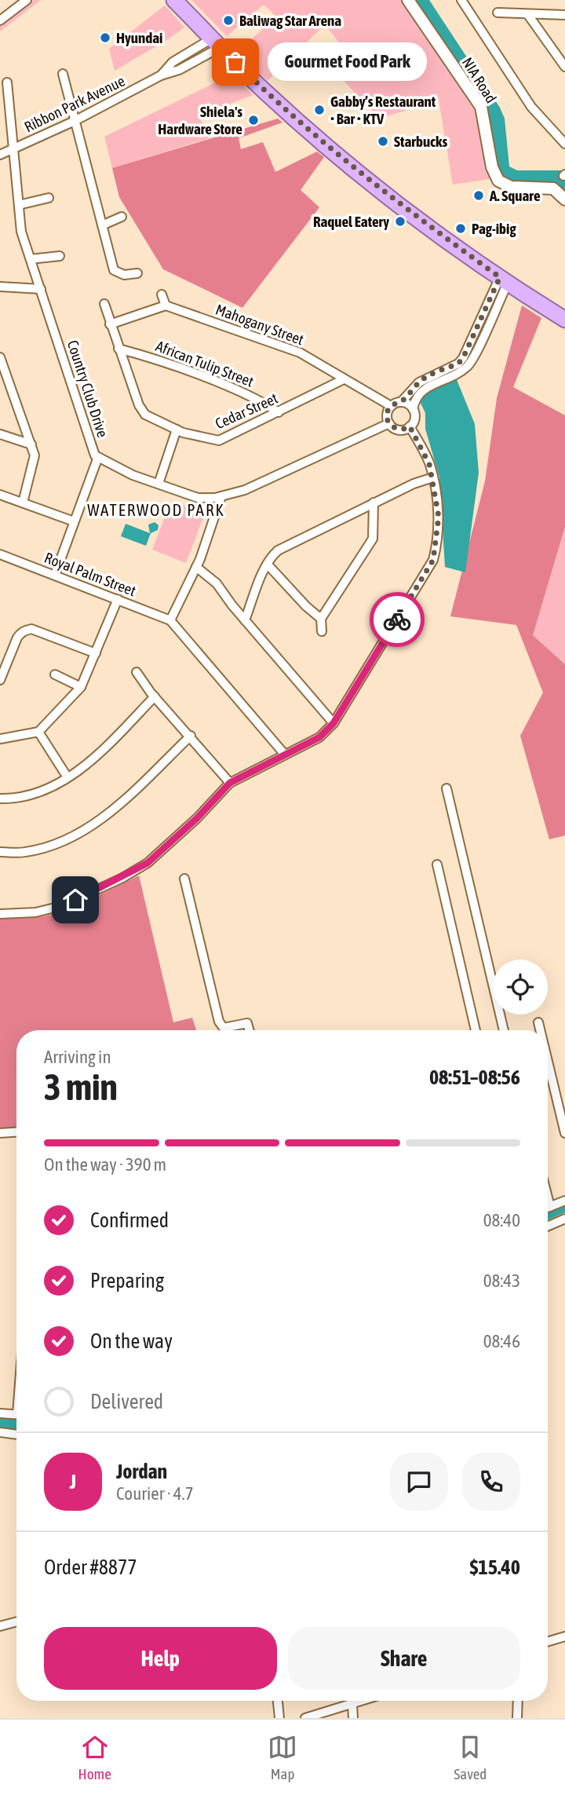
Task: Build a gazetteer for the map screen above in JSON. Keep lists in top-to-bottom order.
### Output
{
  "streets": {
    "street": [
      "NIA Road",
      "Ribbon Park Avenue",
      "Mahogany Street",
      "African Tulip Street",
      "Country Club Drive",
      "Cedar Street",
      "Royal Palm Street"
    ]
  },
  "crossings": [
    ["Ribbon Park Avenue", "Country Club Drive"],
    ["Mahogany Street", "Country Club Drive"],
    ["Mahogany Street", "Cedar Street"],
    ["African Tulip Street", "Cedar Street"]
  ],
  "districts": ["WATERWOOD PARK"],
  "places": [
    "Baliwag Star Arena",
    "Hyundai",
    "Gourmet Food Park",
    "Gabby’s Restaurant • Bar • KTV",
    "Shiela's Hardware Store",
    "Starbucks",
    "A. Square",
    "Raquel Eatery",
    "Pag-ibig"
  ],
  "page": {
    "bubble": "Gourmet Food Park",
    "heading": ["3 min", "Arriving in", "08:51–08:56"],
    "panel": [
      "Jordan",
      "Courier · 4.7",
      "Order #8877",
      "$15.40"
    ],
    "bar": "On the way · 390 m",
    "list": [
      ["Confirmed", "08:40"],
      ["Preparing", "08:43"],
      ["On the way", "08:46"],
      "Delivered"
    ],
    "round": "J",
    "buttons": ["Help", "Share"],
    "tabs": ["Home", "Map", "Saved"]
  }
}
